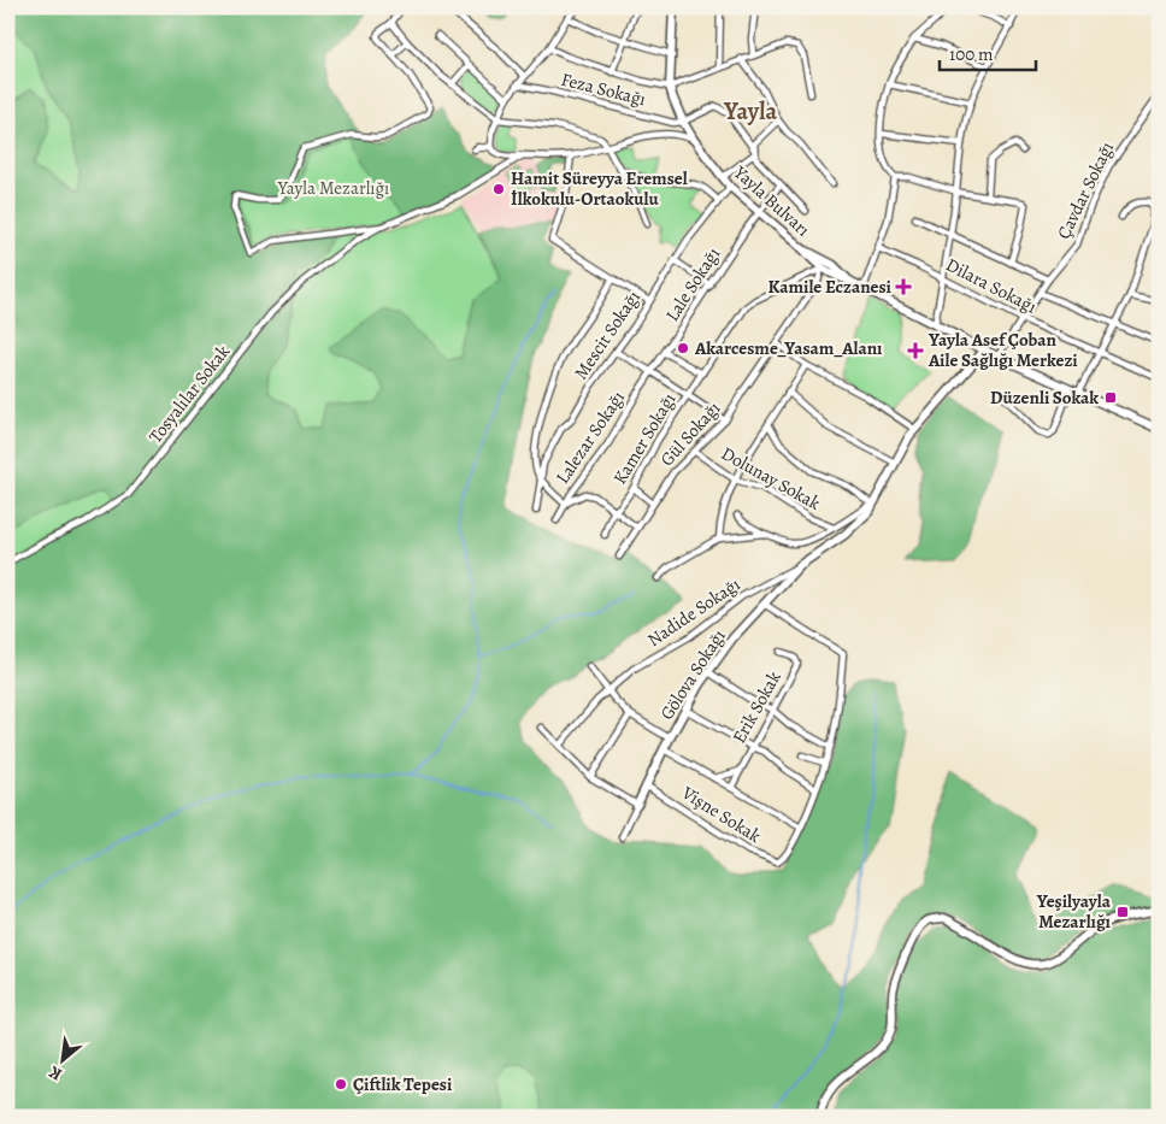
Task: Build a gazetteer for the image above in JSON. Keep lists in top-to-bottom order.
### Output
{
  "streets": {
    "main road": ["Yayla Bulvarı", "Gölova Sokağı"],
    "street": [
      "Feza Sokağı",
      "Çavdar Sokağı",
      "Lale Sokağı",
      "Dilara Sokağı",
      "Mescit Sokağı",
      "Tosyalılar Sokak",
      "Gül Sokağı",
      "Lalezar Sokağı",
      "Kamer Sokağı",
      "Dolunay Sokak",
      "Nadide Sokağı",
      "Erik Sokak",
      "Vişne Sokak"
    ]
  },
  "crossings": [
    ["Feza Sokağı", "Yayla Bulvarı"],
    ["Çavdar Sokağı", "Yayla Bulvarı"],
    ["Çavdar Sokağı", "Dilara Sokağı"],
    ["Yayla Bulvarı", "Lale Sokağı"],
    ["Yayla Bulvarı", "Mescit Sokağı"],
    ["Yayla Bulvarı", "Gül Sokağı"],
    ["Yayla Bulvarı", "Kamer Sokağı"],
    ["Yayla Bulvarı", "Gölova Sokağı"],
    ["Lale Sokağı", "Lalezar Sokağı"],
    ["Gül Sokağı", "Kamer Sokağı"],
    ["Gül Sokağı", "Dolunay Sokak"],
    ["Nadide Sokağı", "Gölova Sokağı"],
    ["Gölova Sokağı", "Vişne Sokak"]
  ],
  "districts": ["Yayla"],
  "parks": ["Yayla Mezarlığı"],
  "places": {
    "other": ["Hamit Süreyya Eremsel İlkokulu-Ortaokulu", "Akarcesme_Yasam_Alanı", "Çiftlik Tepesi"],
    "health": ["Kamile Eczanesi", "Yayla Asef Çoban Aile Sağlığı Merkezi"],
    "transit": ["Düzenli Sokak", "Yeşilyayla Mezarlığı"]
  },
  "scale_bar": "100 m",
  "north": "bottom left"
}
